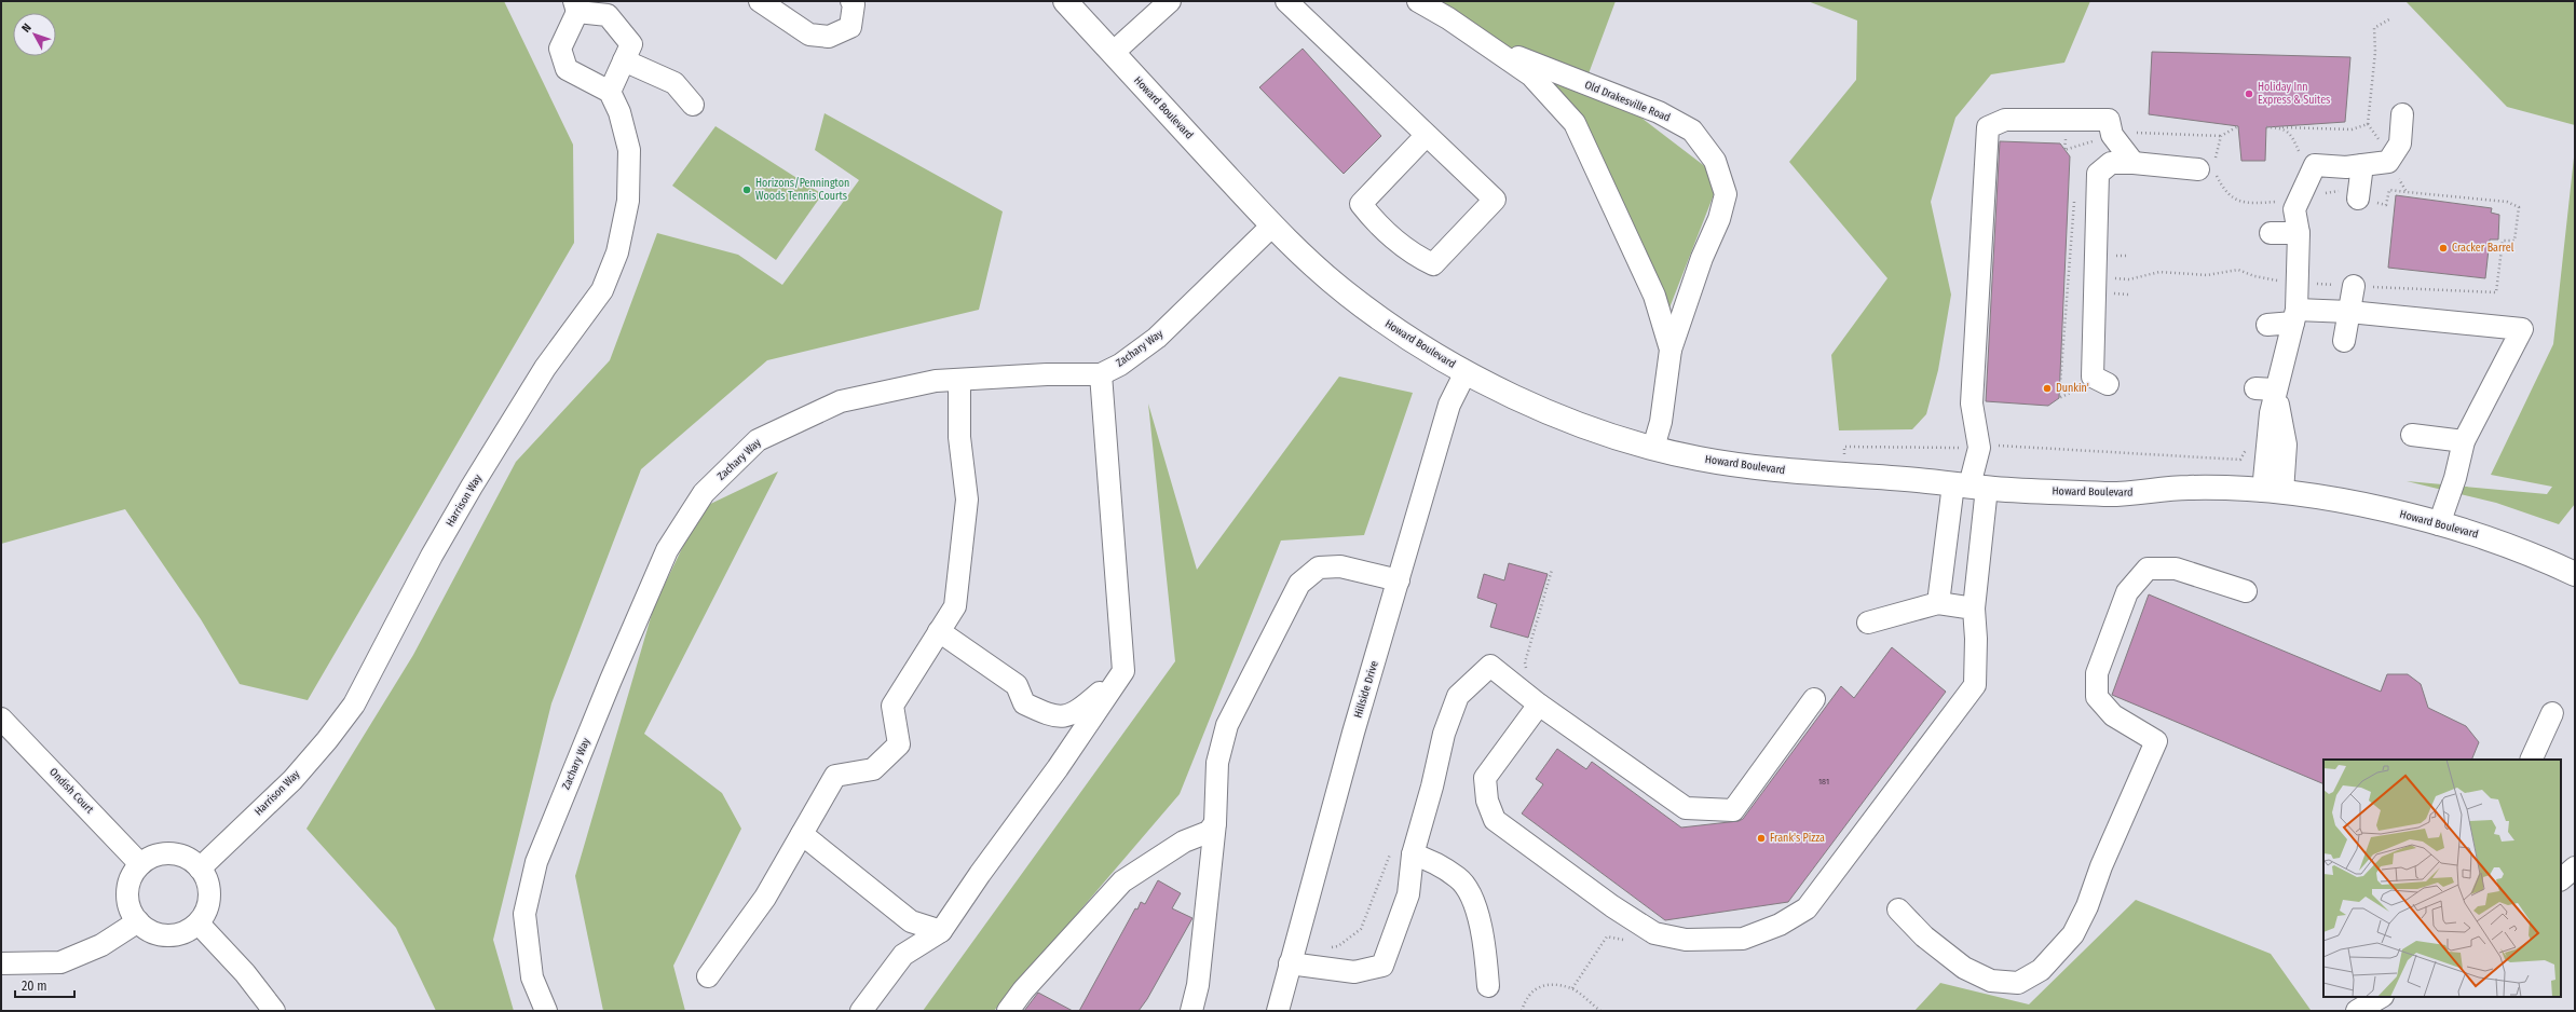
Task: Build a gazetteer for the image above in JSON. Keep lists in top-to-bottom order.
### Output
{
  "streets": {
    "main road": ["Howard Boulevard"],
    "street": [
      "Old Drakesville Road",
      "Zachary Way",
      "Harrison Way",
      "Hillside Drive",
      "Ondish Court"
    ]
  },
  "crossings": [
    ["Old Drakesville Road", "Howard Boulevard"],
    ["Howard Boulevard", "Zachary Way"],
    ["Howard Boulevard", "Hillside Drive"],
    ["Harrison Way", "Ondish Court"]
  ],
  "places": [
    "Holiday Inn Express & Suites",
    "Horizons/Pennington Woods Tennis Courts",
    "Cracker Barrel",
    "Dunkin'",
    "Frank's Pizza"
  ],
  "house_numbers": ["181"],
  "scale_bar": "20 m",
  "north": "top left"
}
